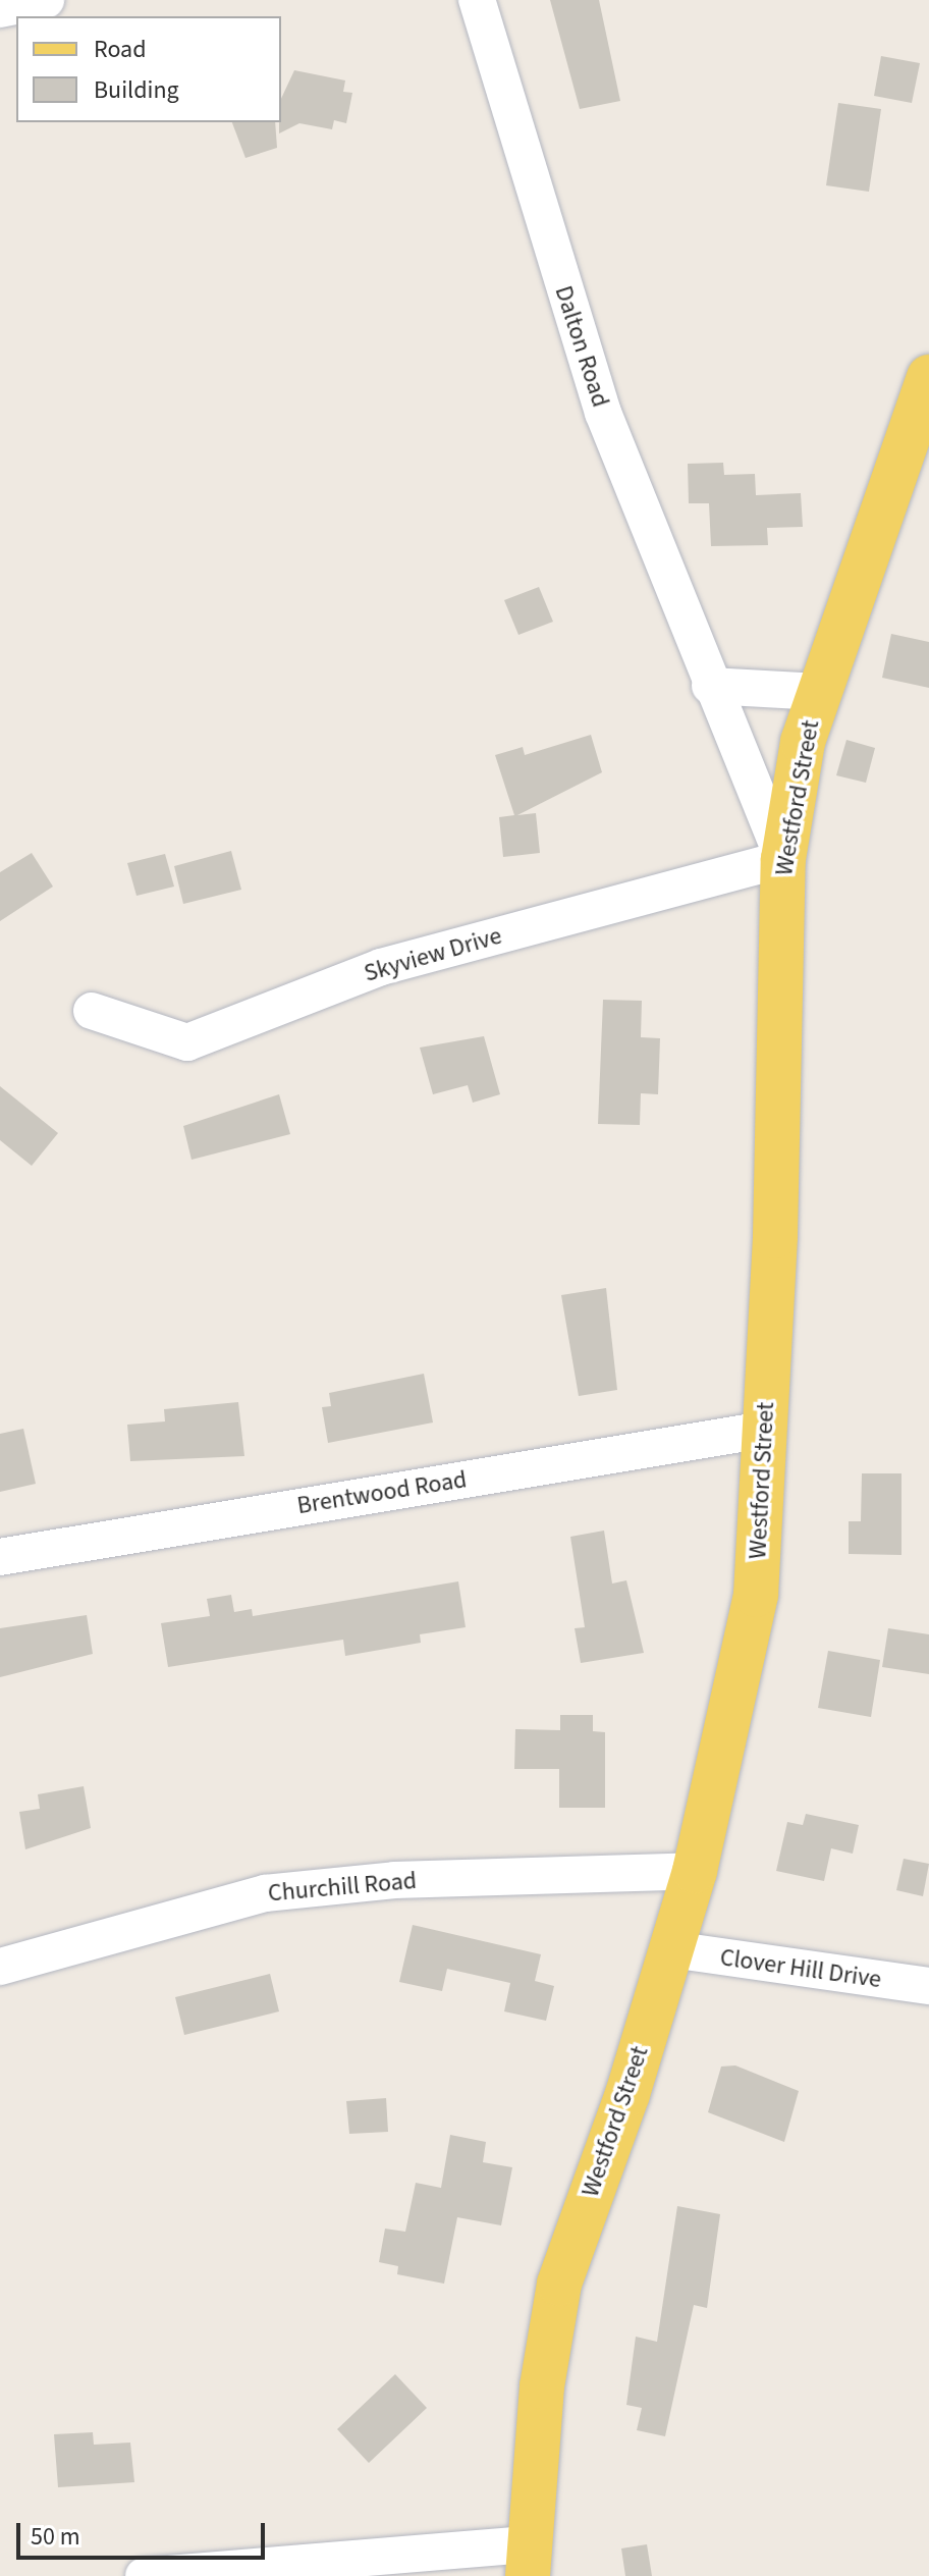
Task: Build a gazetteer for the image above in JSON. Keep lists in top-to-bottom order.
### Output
{
  "streets": {
    "main road": ["Westford Street"],
    "street": [
      "Dalton Road",
      "Skyview Drive",
      "Brentwood Road",
      "Churchill Road",
      "Clover Hill Drive"
    ]
  },
  "crossings": [
    ["Dalton Road", "Westford Street"],
    ["Dalton Road", "Skyview Drive"],
    ["Westford Street", "Skyview Drive"],
    ["Westford Street", "Brentwood Road"],
    ["Westford Street", "Churchill Road"],
    ["Westford Street", "Clover Hill Drive"]
  ],
  "legend": ["Road", "Building"],
  "scale_bar": "50 m"
}
